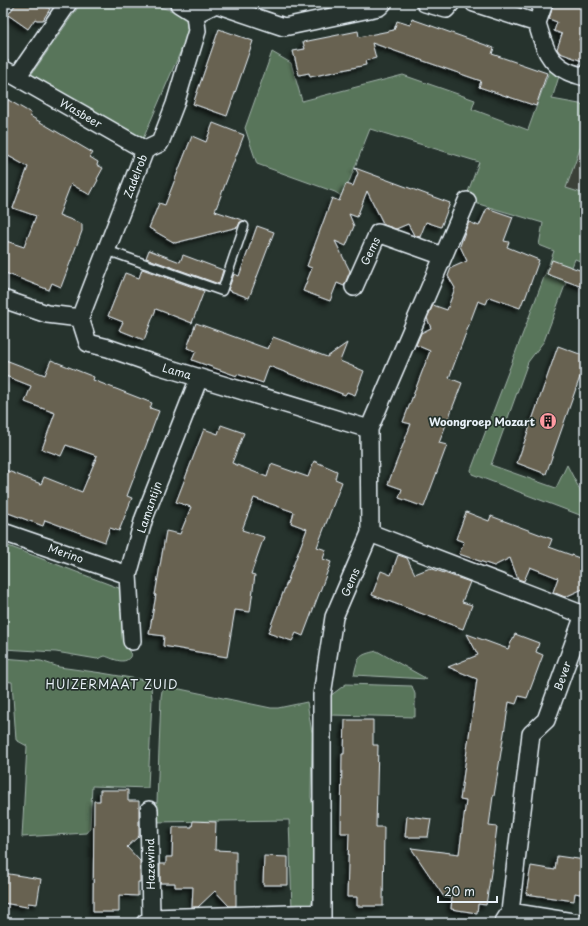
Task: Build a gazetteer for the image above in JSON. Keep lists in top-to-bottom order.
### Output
{
  "streets": {
    "street": [
      "Wasbeer",
      "Zadelrob",
      "Gems",
      "Lama",
      "Lamantijn",
      "Merino",
      "Bever",
      "Hazewind"
    ]
  },
  "crossings": [
    ["Wasbeer", "Zadelrob"],
    ["Zadelrob", "Lama"],
    ["Gems", "Lama"],
    ["Gems", "Bever"],
    ["Gems", "Hazewind"],
    ["Lama", "Lamantijn"],
    ["Lamantijn", "Merino"]
  ],
  "districts": ["HUIZERMAAT ZUID"],
  "places": {
    "building": ["Woongroep Mozart"]
  },
  "scale_bar": "20 m"
}
